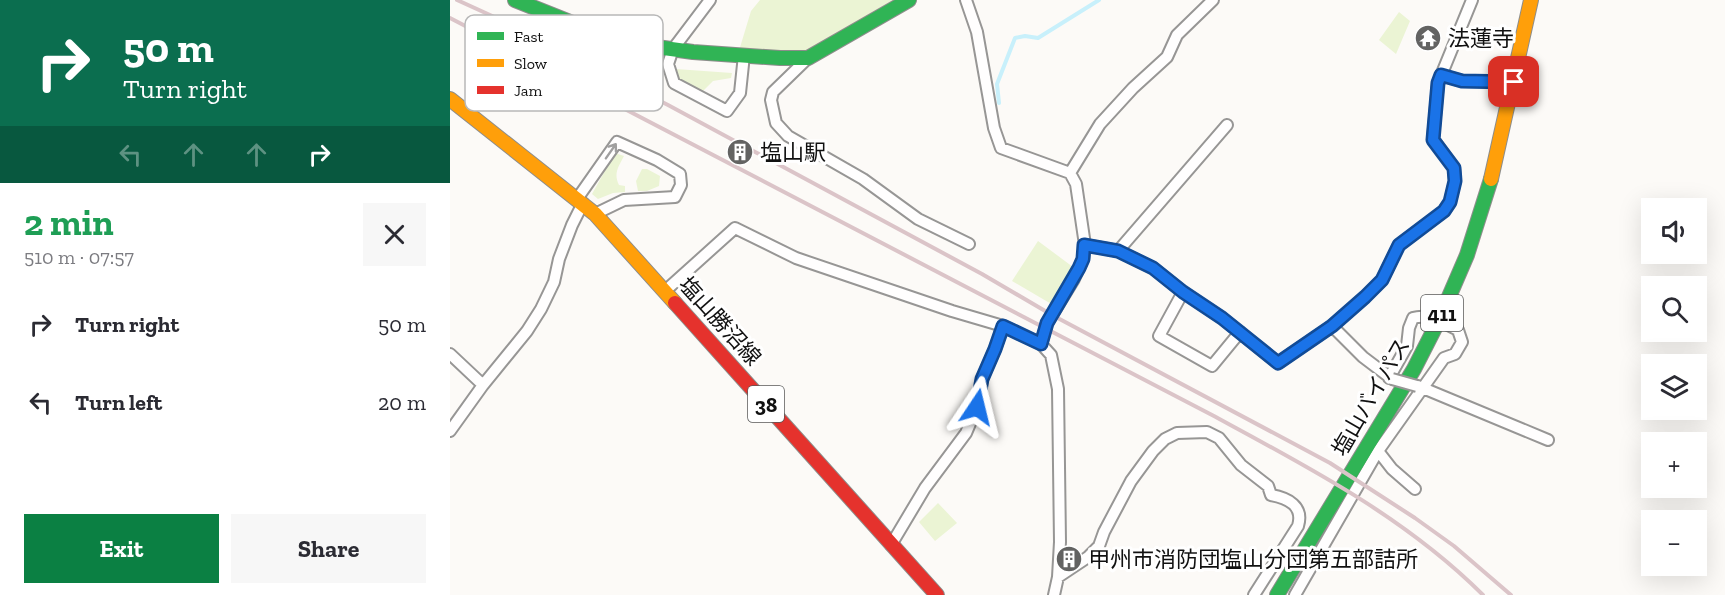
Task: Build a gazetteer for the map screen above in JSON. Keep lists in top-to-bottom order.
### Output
{
  "streets": {
    "main road": [
      "411",
      "塩山勝沼線",
      "塩山バイパス",
      "38"
    ]
  },
  "places": {
    "temple": ["法蓮寺"],
    "building": ["塩山駅", "甲州市消防団塩山分団第五部詰所"]
  },
  "legend": ["Fast", "Slow", "Jam"],
  "page": {
    "turn": ["50 m", "Turn right"],
    "heading": ["2 min", "510 m · 07:57"],
    "map_buttons": ["+", "−"],
    "list": [
      {
        "name": "Turn right",
        "value": "50 m"
      },
      {
        "name": "Turn left",
        "value": "20 m"
      }
    ],
    "buttons": ["Exit", "Share"]
  }
}
